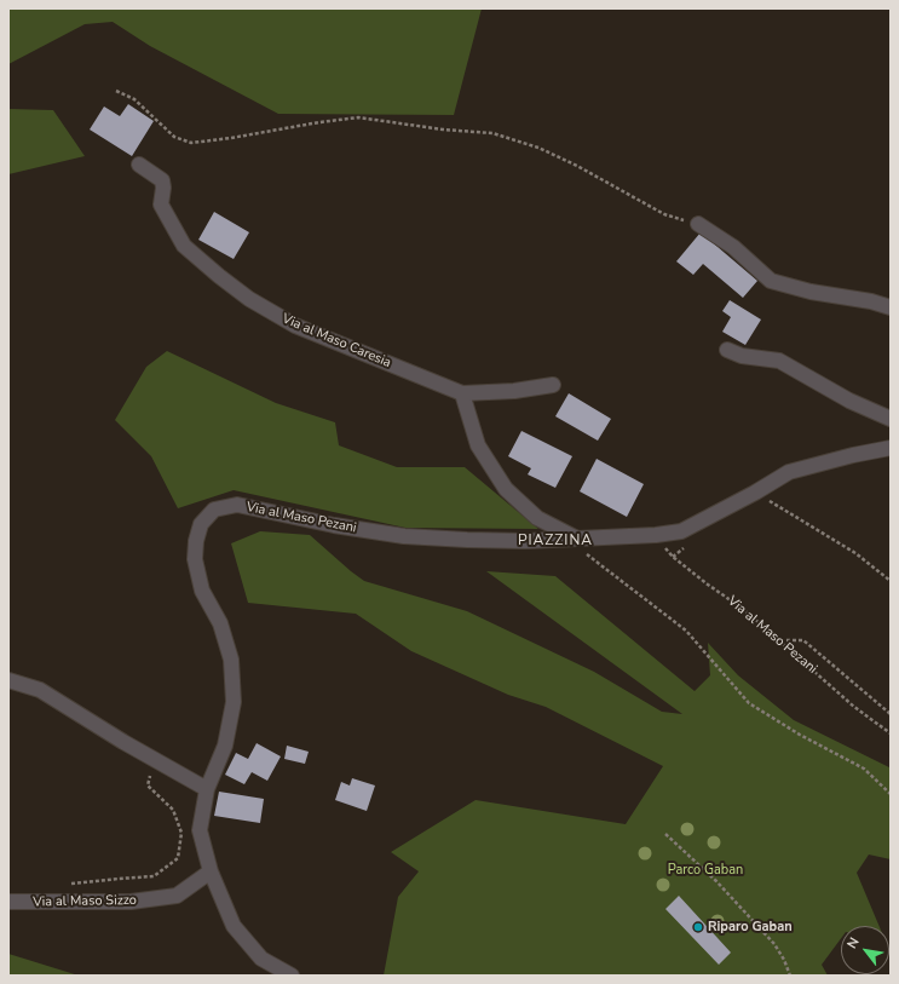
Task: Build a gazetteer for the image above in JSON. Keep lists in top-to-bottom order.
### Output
{
  "streets": {
    "street": ["Via al Maso Caresia", "Via al Maso Pezani", "Via al Maso Sizzo"]
  },
  "crossings": [
    ["Via al Maso Pezani", "Via al Maso Sizzo"]
  ],
  "districts": ["PIAZZINA"],
  "parks": ["Parco Gaban"],
  "places": ["Riparo Gaban"],
  "north": "top left"
}
